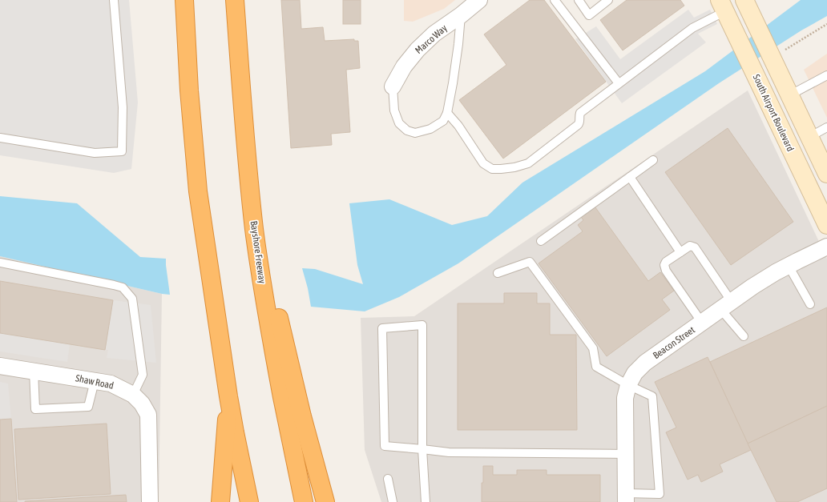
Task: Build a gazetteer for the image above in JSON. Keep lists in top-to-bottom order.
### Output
{
  "streets": {
    "highway": ["Bayshore Freeway"],
    "street": [
      "Marco Way",
      "South Airport Boulevard",
      "Beacon Street",
      "Shaw Road"
    ]
  }
}
